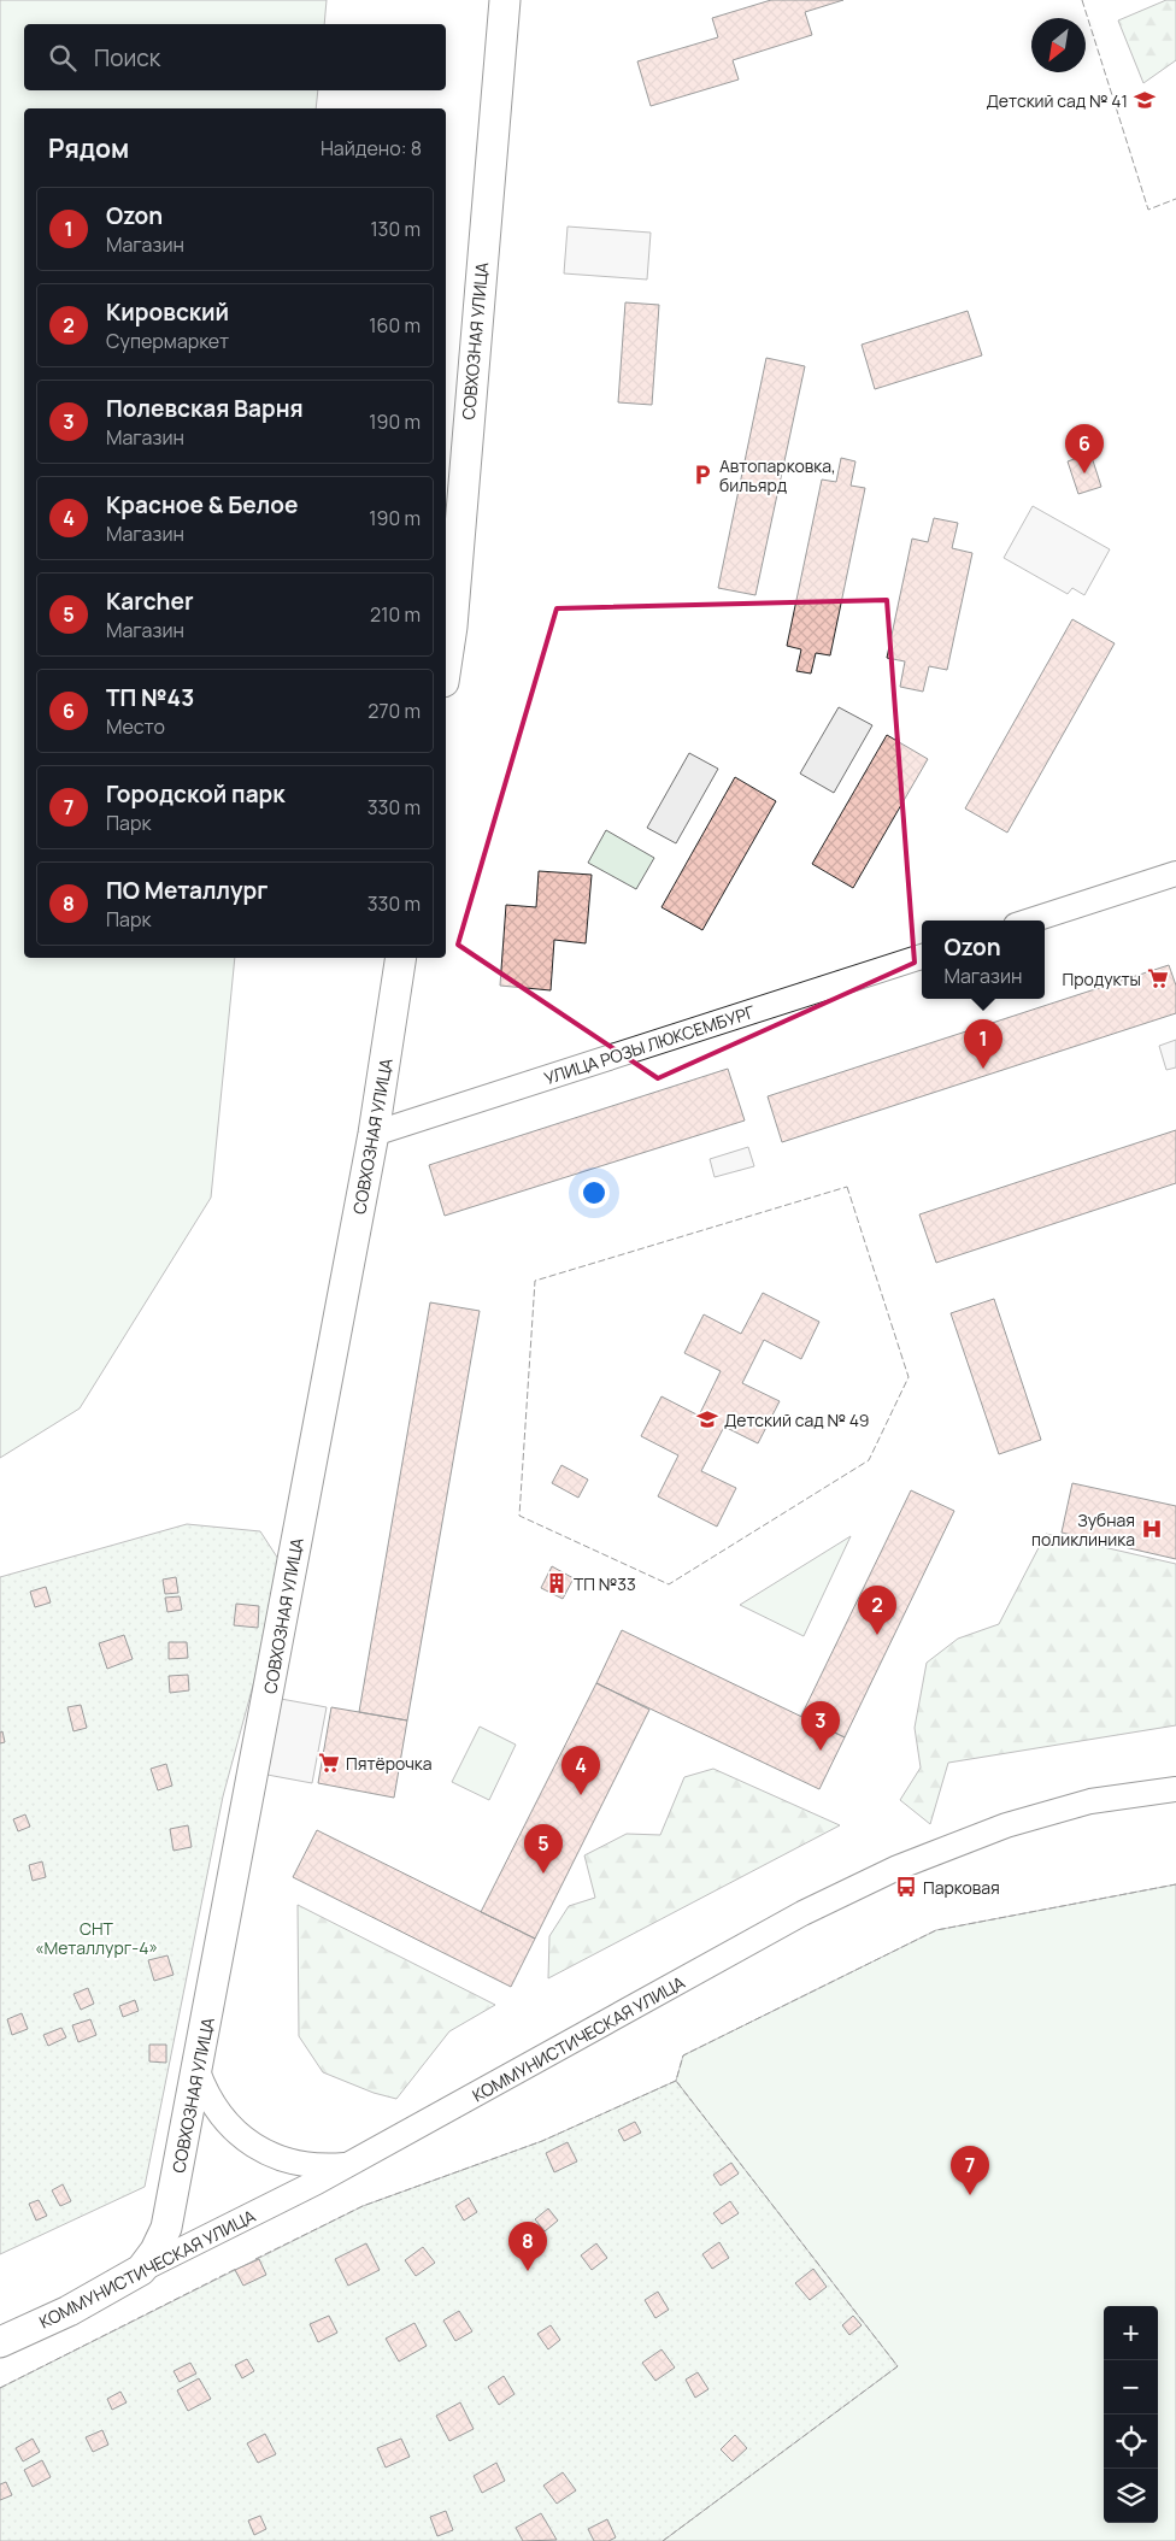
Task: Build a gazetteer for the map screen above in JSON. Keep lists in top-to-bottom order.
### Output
{
  "streets": {
    "main road": ["СОВХОЗНАЯ УЛИЦА", "КОММУНИСТИЧЕСКАЯ УЛИЦА"],
    "street": ["УЛИЦА РОЗЫ ЛЮКСЕМБУРГ"]
  },
  "crossings": [
    ["СОВХОЗНАЯ УЛИЦА", "УЛИЦА РОЗЫ ЛЮКСЕМБУРГ"],
    ["СОВХОЗНАЯ УЛИЦА", "КОММУНИСТИЧЕСКАЯ УЛИЦА"]
  ],
  "parks": ["СНТ «Металлург-4»"],
  "places": {
    "school or university": ["Детский сад № 41", "Детский сад № 49"],
    "parking": ["Автопарковка, бильярд"],
    "supermarket": ["Продукты", "Пятёрочка"],
    "hospital": ["Зубная поликлиника"],
    "building": ["ТП №33"],
    "bus stop": ["Парковая"]
  },
  "north": "bottom left",
  "page": {
    "search": "Поиск",
    "heading": ["Рядом", "Найдено: 8"],
    "list": [
      {
        "mark": "1",
        "name": "Ozon",
        "note": "Магазин",
        "value": "130 m"
      },
      {
        "mark": "2",
        "name": "Кировский",
        "note": "Супермаркет",
        "value": "160 m"
      },
      {
        "mark": "3",
        "name": "Полевская Варня",
        "note": "Магазин",
        "value": "190 m"
      },
      {
        "mark": "4",
        "name": "Красное & Белое",
        "note": "Магазин",
        "value": "190 m"
      },
      {
        "mark": "5",
        "name": "Karcher",
        "note": "Магазин",
        "value": "210 m"
      },
      {
        "mark": "6",
        "name": "ТП №43",
        "note": "Место",
        "value": "270 m"
      },
      {
        "mark": "7",
        "name": "Городской парк",
        "note": "Парк",
        "value": "330 m"
      },
      {
        "mark": "8",
        "name": "ПО Металлург",
        "note": "Парк",
        "value": "330 m"
      }
    ],
    "pins": [
      "6",
      "1",
      "2",
      "3",
      "4",
      "5",
      "7",
      "8"
    ],
    "popup": ["Ozon", "Магазин"],
    "map_buttons": ["+", "−"]
  }
}
